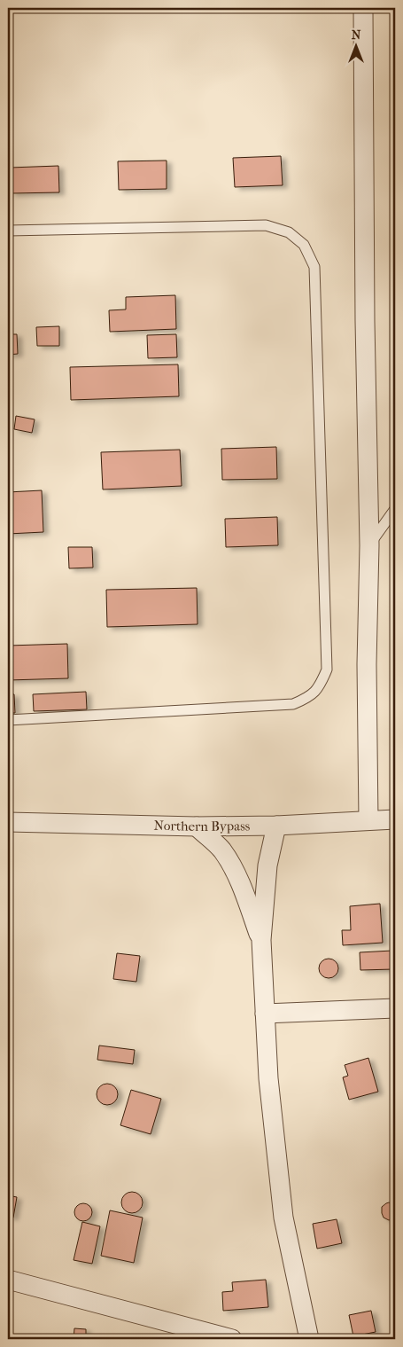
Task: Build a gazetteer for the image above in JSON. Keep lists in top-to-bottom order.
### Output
{
  "streets": {
    "street": ["Northern Bypass"]
  },
  "north": "top"
}
